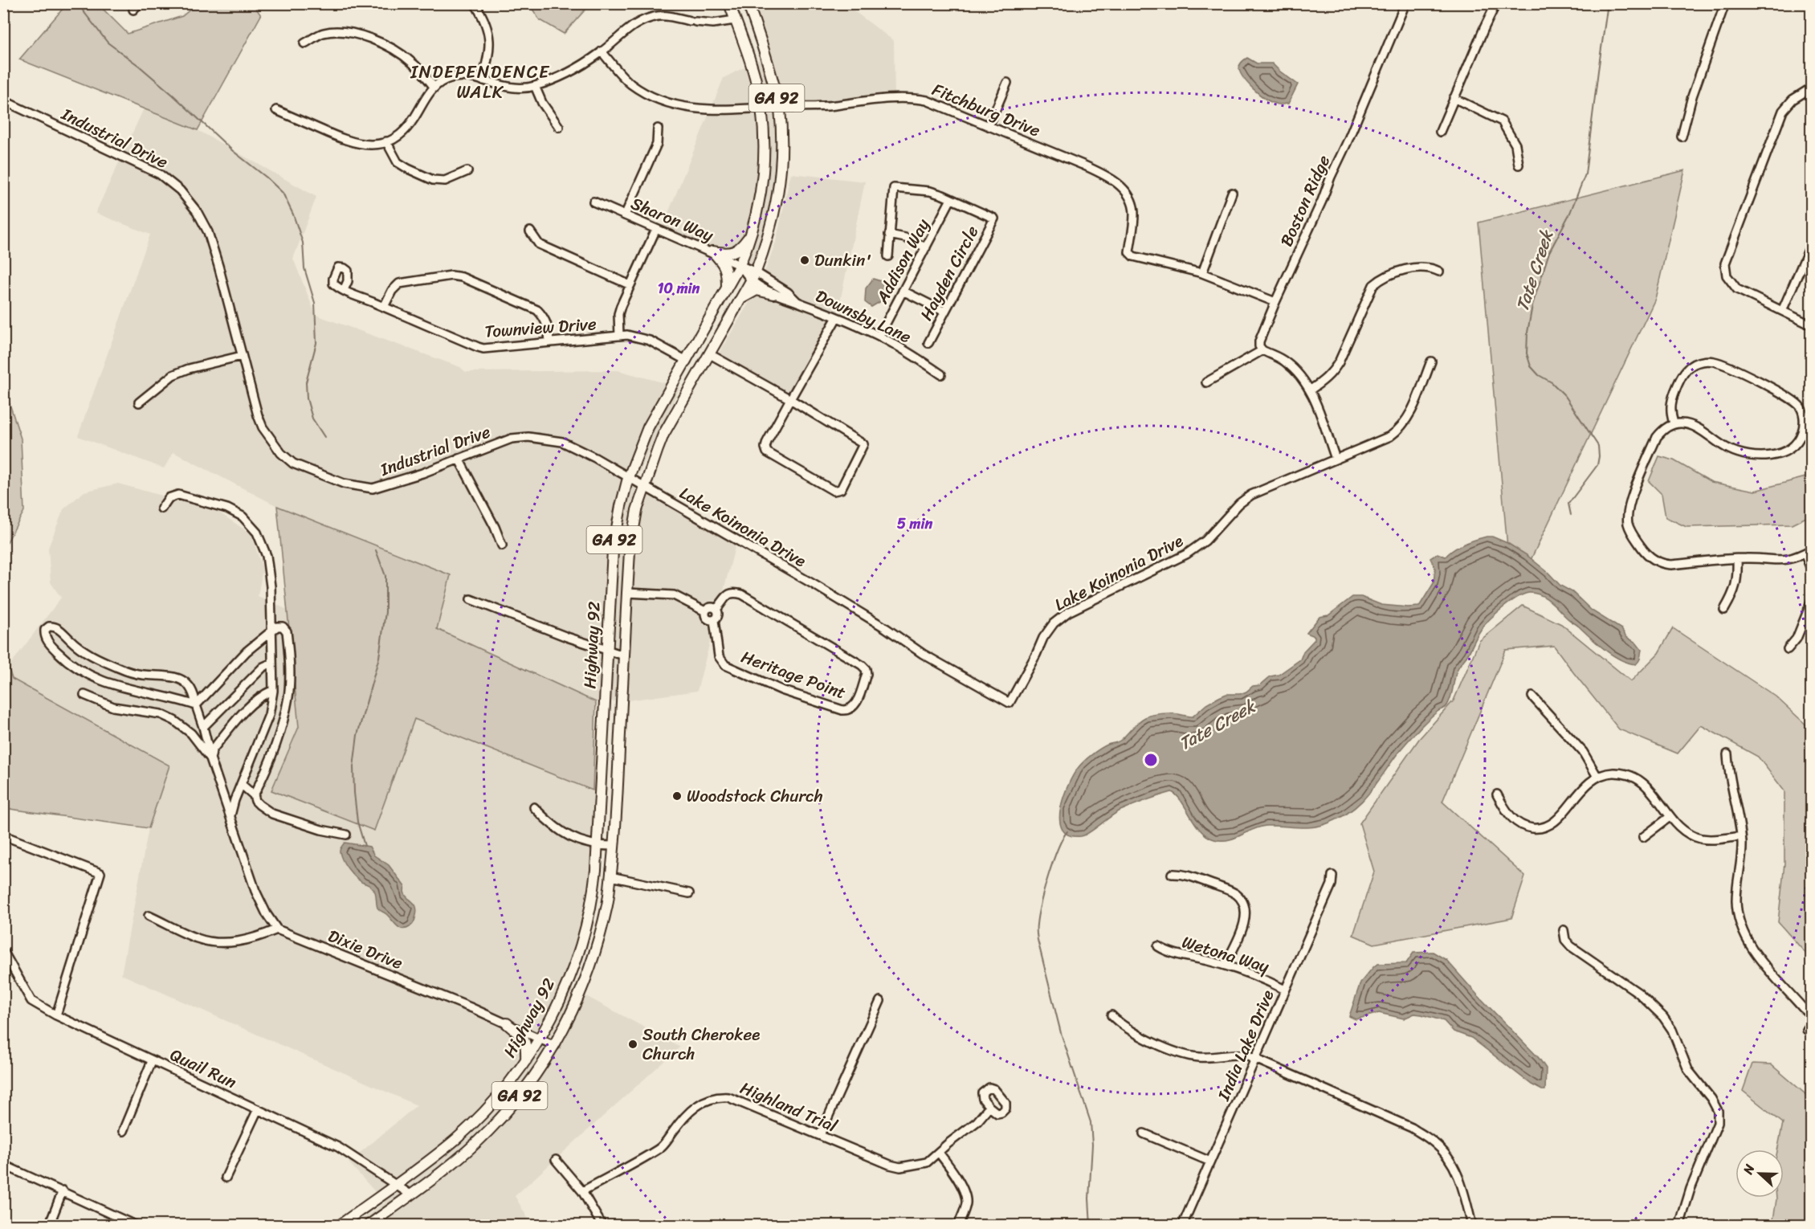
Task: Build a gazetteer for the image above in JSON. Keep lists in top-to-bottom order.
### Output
{
  "streets": {
    "main road": ["GA 92", "Highway 92"],
    "street": [
      "Fitchburg Drive",
      "Industrial Drive",
      "Boston Ridge",
      "Sharon Way",
      "Addison Way",
      "Hayden Circle",
      "Downsby Lane",
      "Townview Drive",
      "Lake Koinonia Drive",
      "Heritage Point",
      "Dixie Drive",
      "Wetona Way",
      "India Lake Drive",
      "Quail Run",
      "Highland Trial"
    ]
  },
  "crossings": [
    ["Fitchburg Drive", "Highway 92"],
    ["Industrial Drive", "Lake Koinonia Drive"],
    ["Industrial Drive", "Highway 92"],
    ["Sharon Way", "Downsby Lane"],
    ["Sharon Way", "Highway 92"],
    ["Addison Way", "Hayden Circle"],
    ["Addison Way", "Downsby Lane"],
    ["Downsby Lane", "Highway 92"],
    ["Townview Drive", "Highway 92"],
    ["Lake Koinonia Drive", "Highway 92"],
    ["Highway 92", "Dixie Drive"],
    ["Highway 92", "Quail Run"],
    ["Wetona Way", "India Lake Drive"]
  ],
  "districts": ["INDEPENDENCE WALK"],
  "water": ["Tate Creek"],
  "places": ["Dunkin'", "Woodstock Church", "South Cherokee Church"],
  "north": "left",
  "rings": ["10 min", "5 min"]
}
